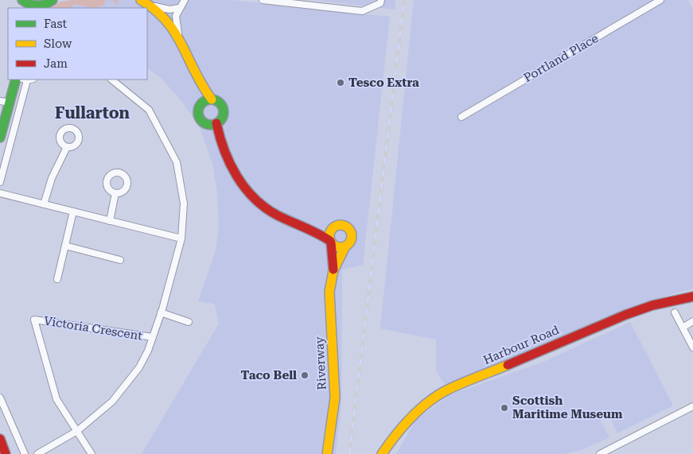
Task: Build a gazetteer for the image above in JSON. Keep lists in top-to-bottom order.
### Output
{
  "streets": {
    "street": [
      "Portland Place",
      "Victoria Crescent",
      "Harbour Road",
      "Riverway"
    ]
  },
  "districts": ["Fullarton"],
  "places": ["Tesco Extra", "Taco Bell", "Scottish Maritime Museum"],
  "legend": ["Fast", "Slow", "Jam"]
}
